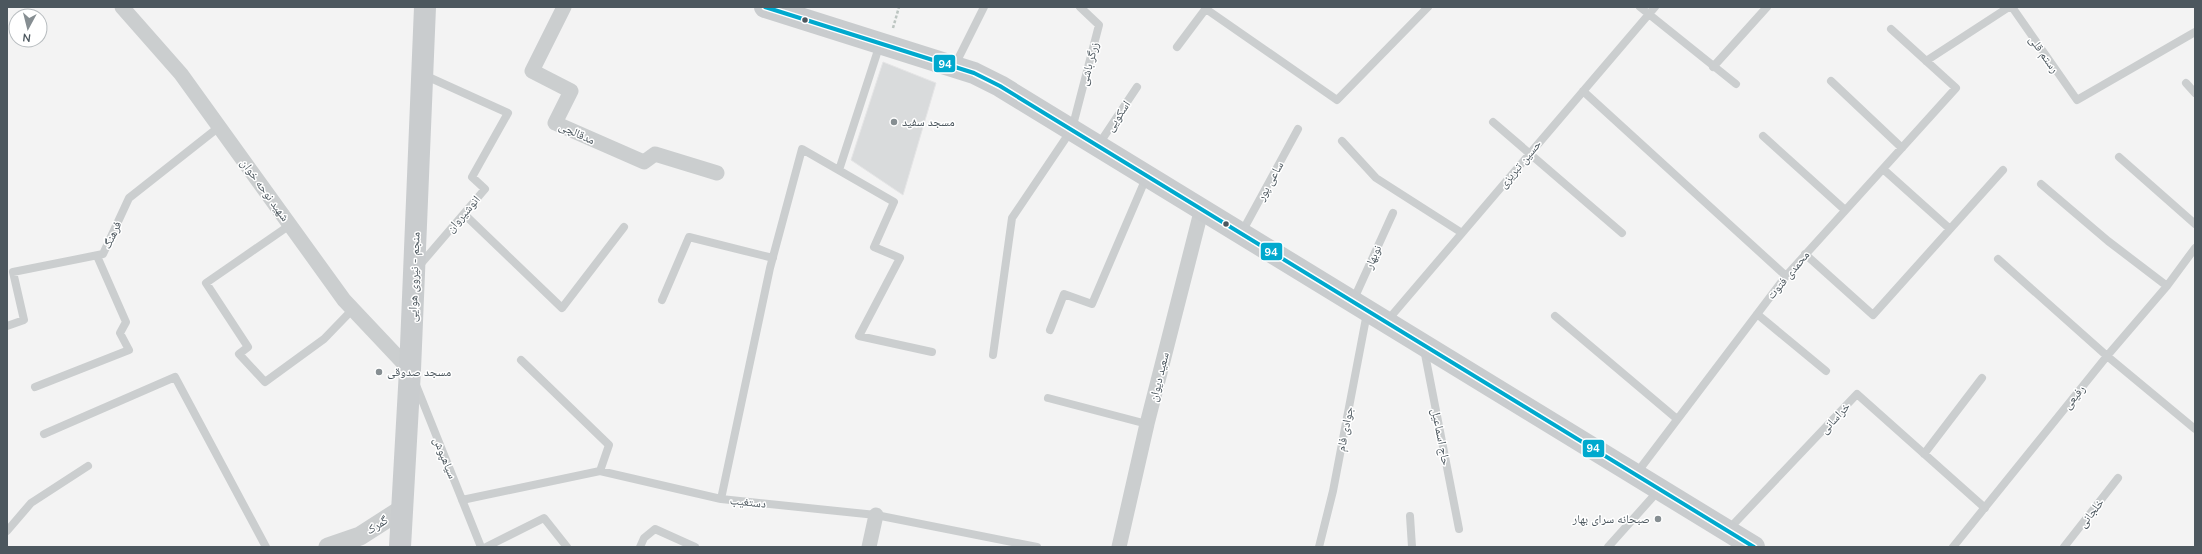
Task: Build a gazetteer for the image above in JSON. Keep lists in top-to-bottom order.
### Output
{
  "streets": {
    "main road": ["منجم - نیروی هوایی"],
    "street": [
      "مدقالچی",
      "شهید نوحه خوان",
      "سعید دیوان",
      "گمرک"
    ],
    "lane": [
      "رستم قلی",
      "زرگر باشی",
      "اسکویی",
      "حسین تبریزی",
      "ساعی پور",
      "انوشیروان",
      "فرهنگ",
      "نوبهار",
      "محمدی فتوت",
      "رفیعی",
      "خراسانی",
      "جوادی فام",
      "حاج اسماعیل",
      "سیاهپوش",
      "دستغیب",
      "خلجانی"
    ]
  },
  "crossings": [
    ["شهید نوحه خوان", "فرهنگ"],
    ["شهید نوحه خوان", "منجم - نیروی هوایی"],
    ["شهید نوحه خوان", "سیاهپوش"],
    ["انوشیروان", "منجم - نیروی هوایی"],
    ["نوبهار", "جوادی فام"],
    ["منجم - نیروی هوایی", "سیاهپوش"],
    ["منجم - نیروی هوایی", "گمرک"],
    ["رفیعی", "خراسانی"],
    ["سیاهپوش", "دستغیب"]
  ],
  "places": ["مسجد سفید", "مسجد صدوقی", "صبحانه سرای بهار"],
  "lines": ["transit line 94"],
  "north": "bottom"
}
